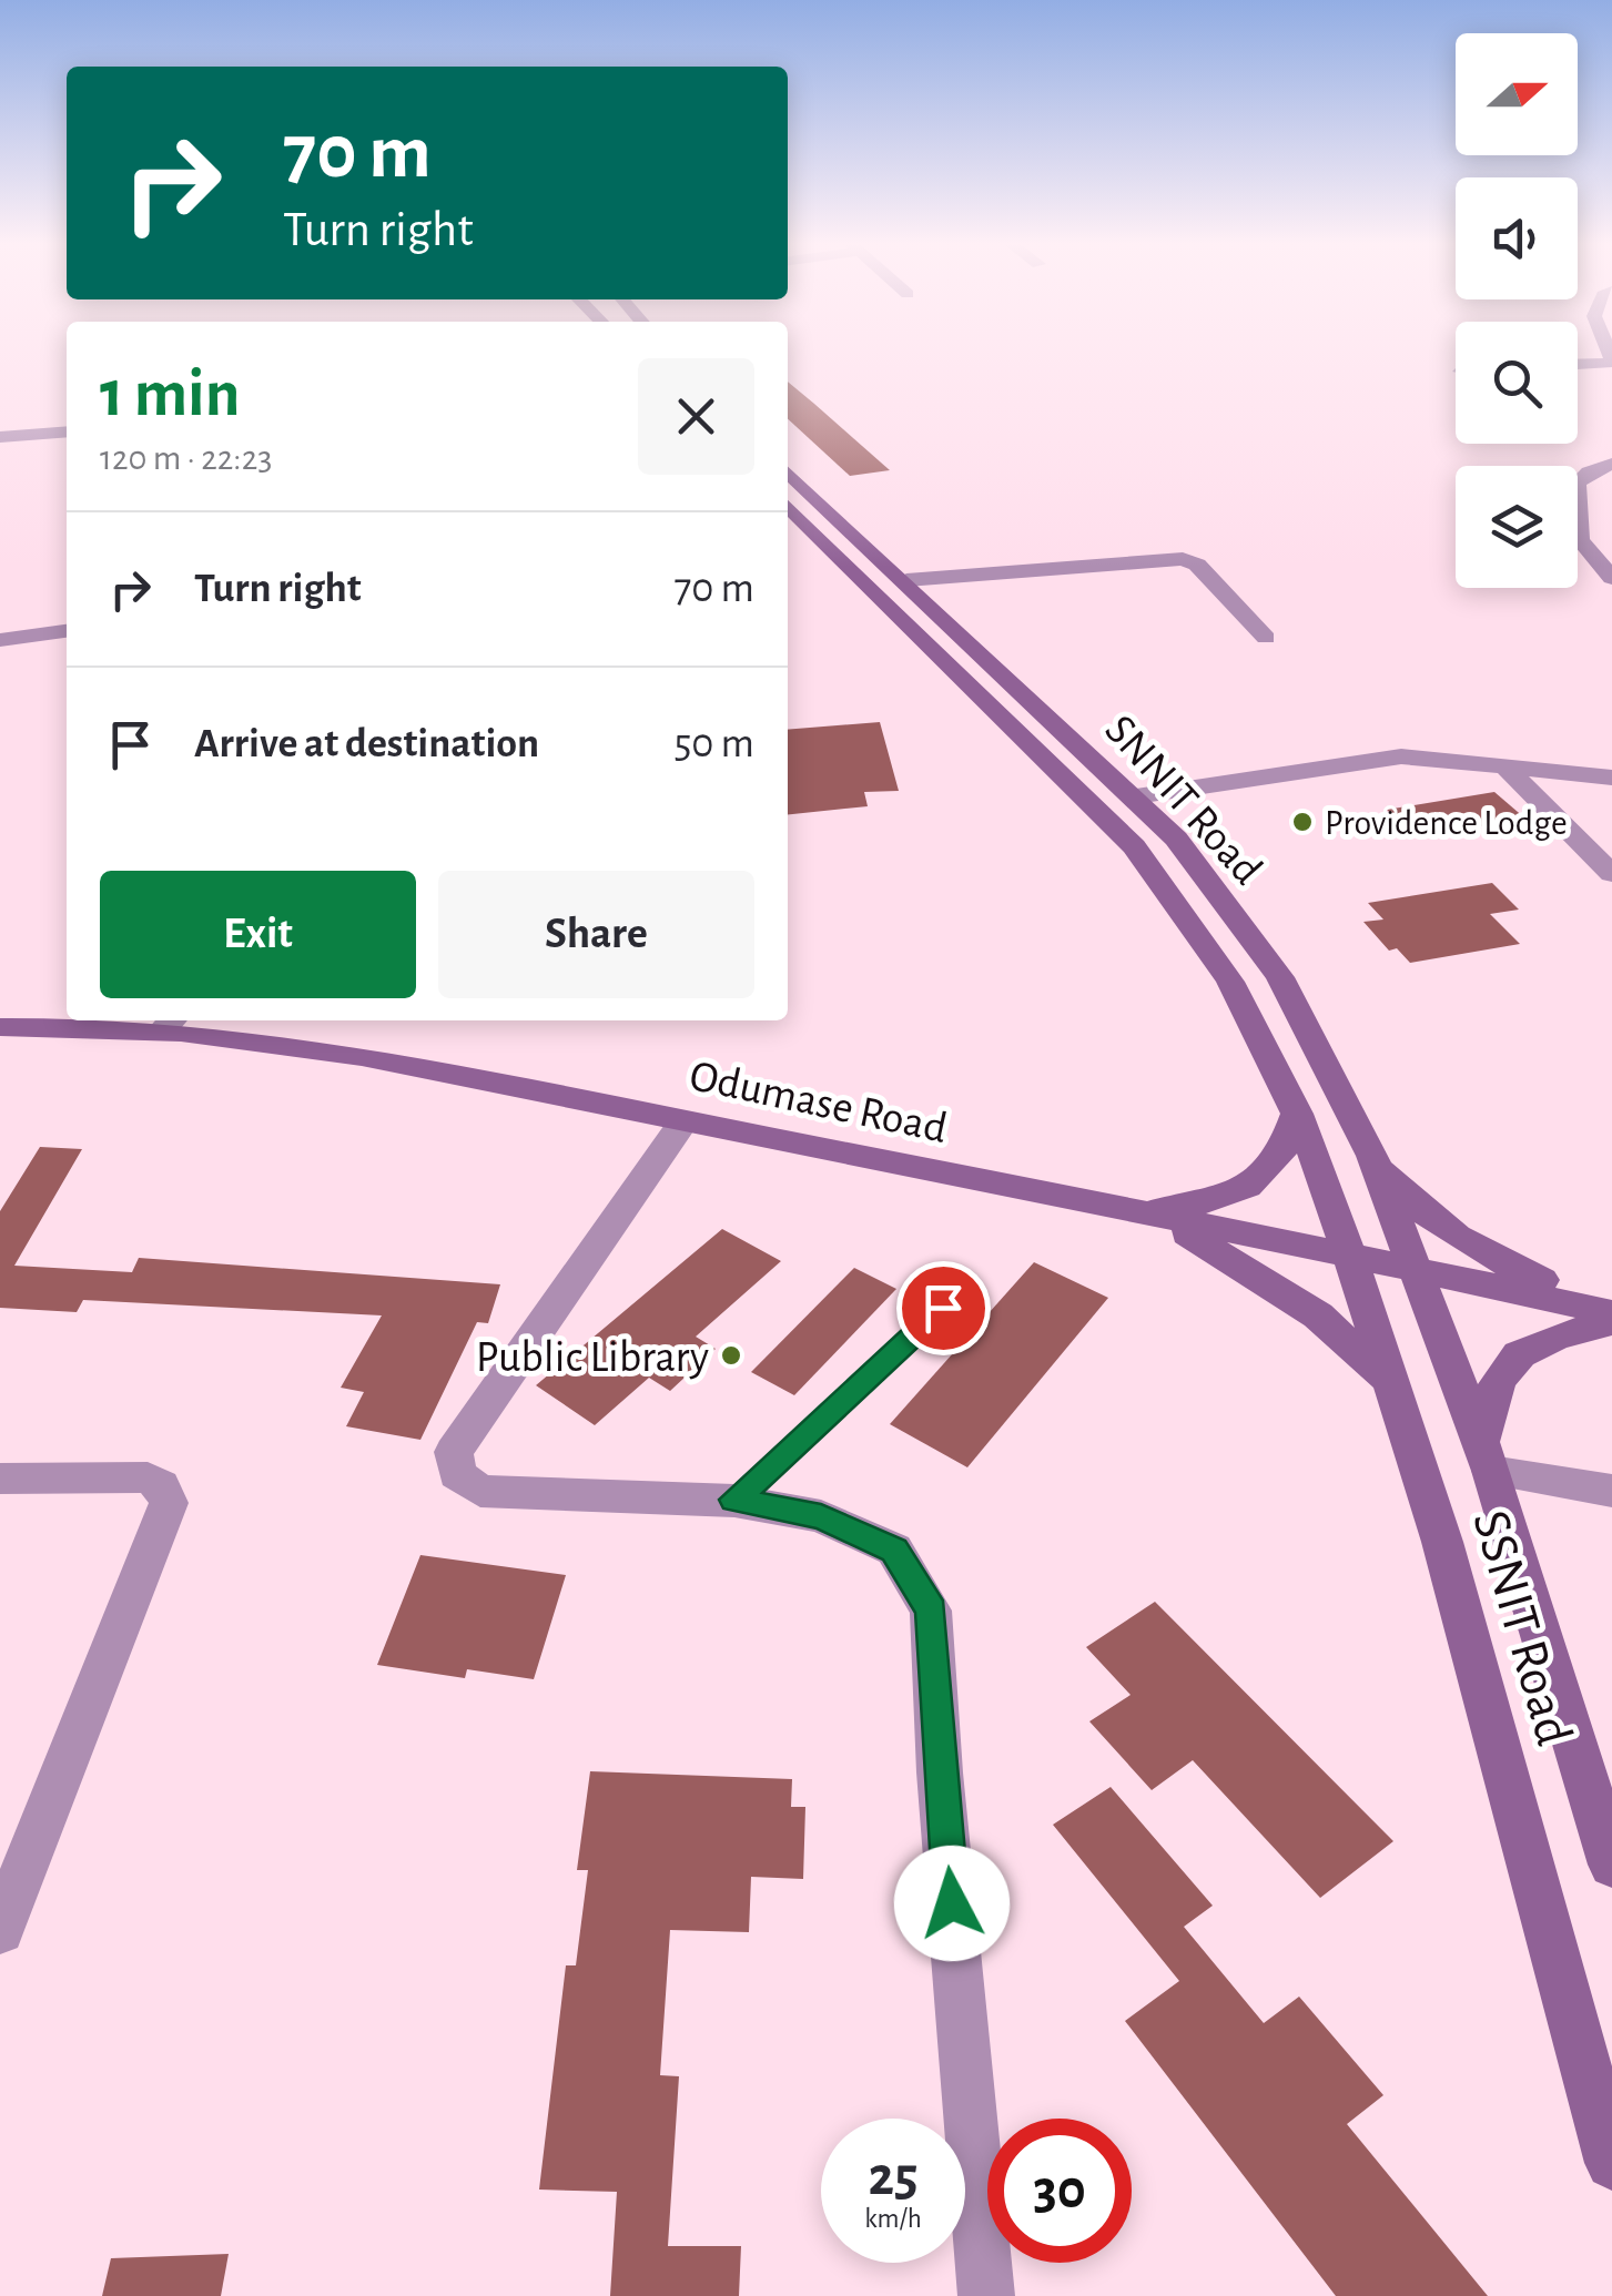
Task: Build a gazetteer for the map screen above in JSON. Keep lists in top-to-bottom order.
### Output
{
  "streets": {
    "street": ["SNNIT Road", "Odumase Road", "SSNIT Road"]
  },
  "crossings": [
    ["SNNIT Road", "Odumase Road"],
    ["SNNIT Road", "SSNIT Road"],
    ["Odumase Road", "SSNIT Road"]
  ],
  "places": ["Providence Lodge", "Public Library"],
  "north": "right",
  "page": {
    "turn": ["70 m", "Turn right"],
    "heading": ["1 min", "120 m · 22:23"],
    "list": [
      {
        "name": "Turn right",
        "value": "70 m"
      },
      {
        "name": "Arrive at destination",
        "value": "50 m"
      }
    ],
    "buttons": ["Exit", "Share"],
    "speed": "25 km/h",
    "limit": "30"
  }
}
